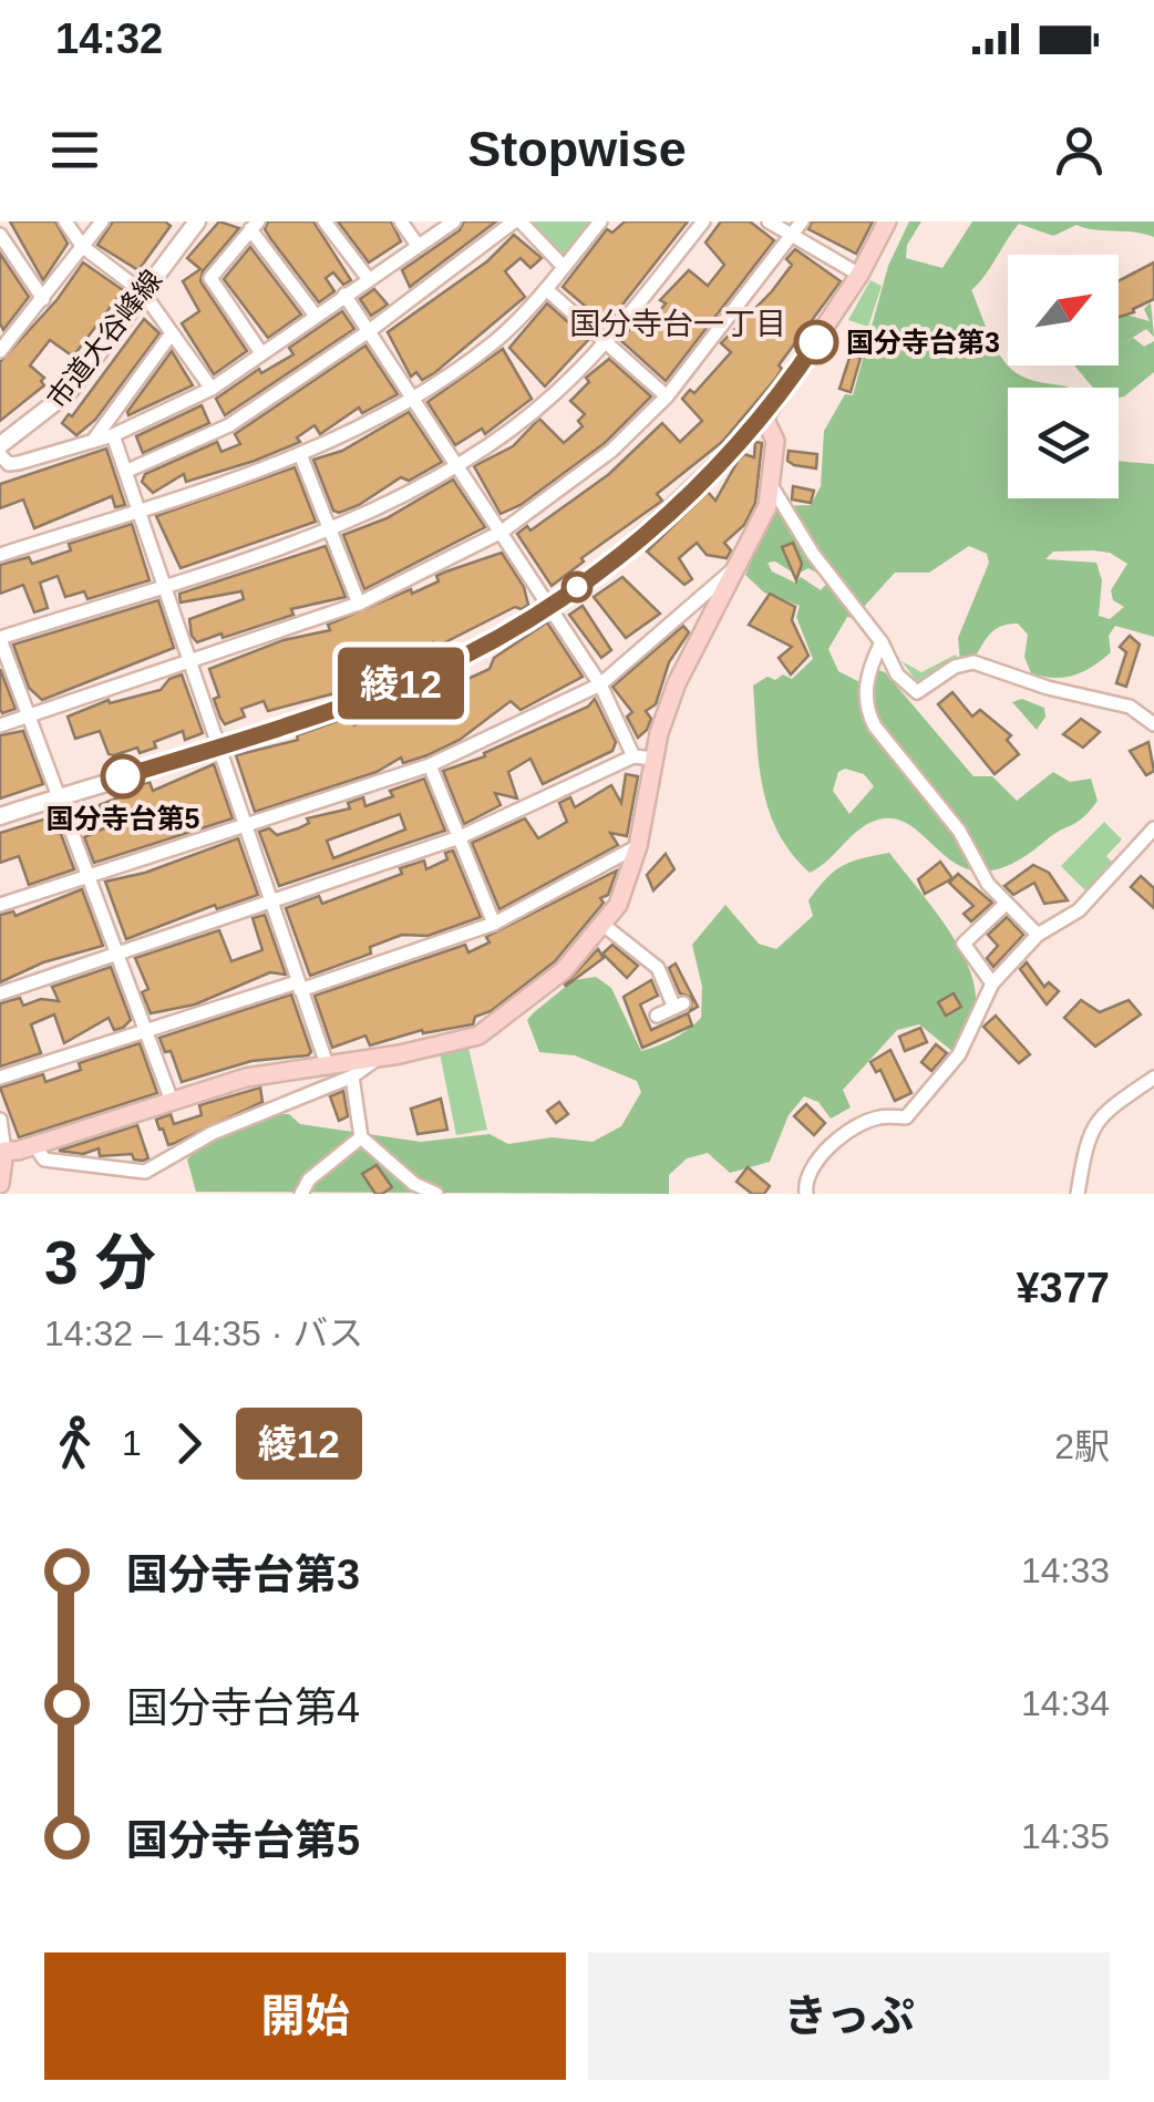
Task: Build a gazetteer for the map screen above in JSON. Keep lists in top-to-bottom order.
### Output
{
  "streets": {
    "street": ["市道大谷峰線"]
  },
  "districts": ["国分寺台一丁目"],
  "places": ["国分寺台第3", "国分寺台第5"],
  "lines": ["bus line 綾12"],
  "north": "top right",
  "page": {
    "status": "14:32",
    "header": "Stopwise",
    "on_map": "綾12",
    "heading": ["3 分", "14:32 – 14:35 · バス", "¥377"],
    "legs": ["1", "綾12", "2駅"],
    "list": [
      {
        "name": "国分寺台第3",
        "value": "14:33"
      },
      {
        "name": "国分寺台第4",
        "value": "14:34"
      },
      {
        "name": "国分寺台第5",
        "value": "14:35"
      }
    ],
    "buttons": ["開始", "きっぷ"]
  }
}
